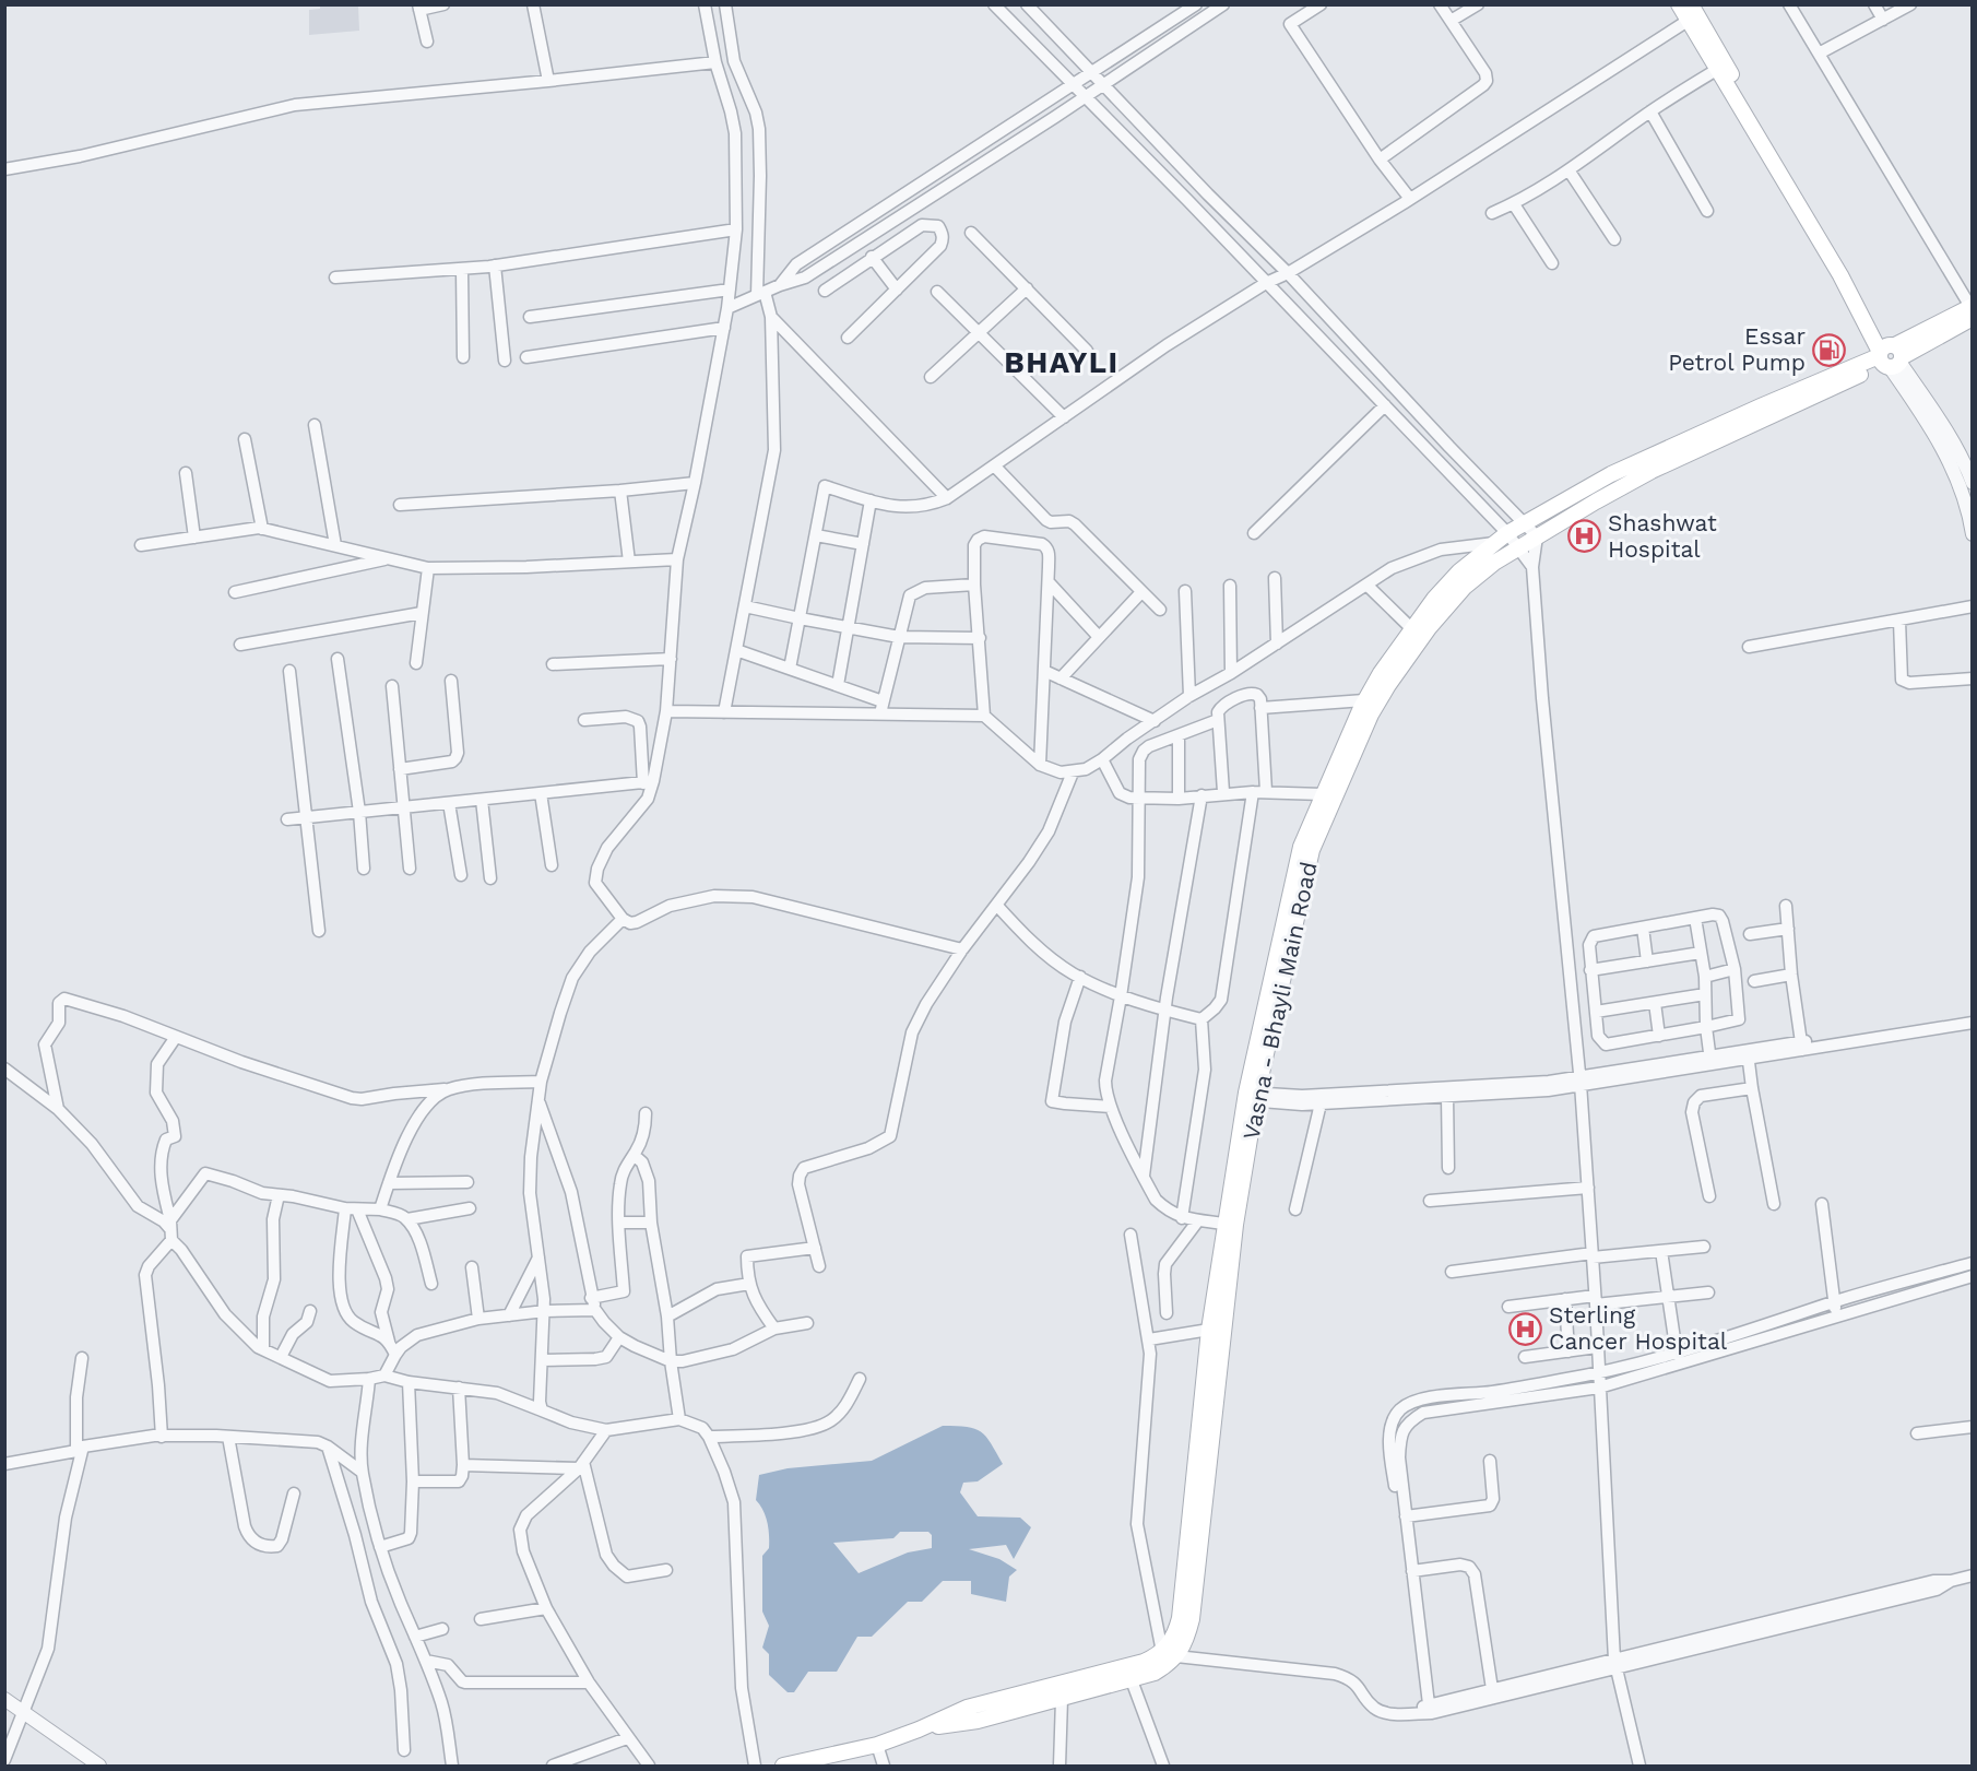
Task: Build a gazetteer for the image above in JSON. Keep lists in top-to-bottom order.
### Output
{
  "streets": {
    "main road": ["Vasna - Bhayli Main Road"]
  },
  "districts": ["BHAYLI"],
  "places": {
    "fuel station": ["Essar Petrol Pump"],
    "hospital": ["Shashwat Hospital", "Sterling Cancer Hospital"]
  }
}
